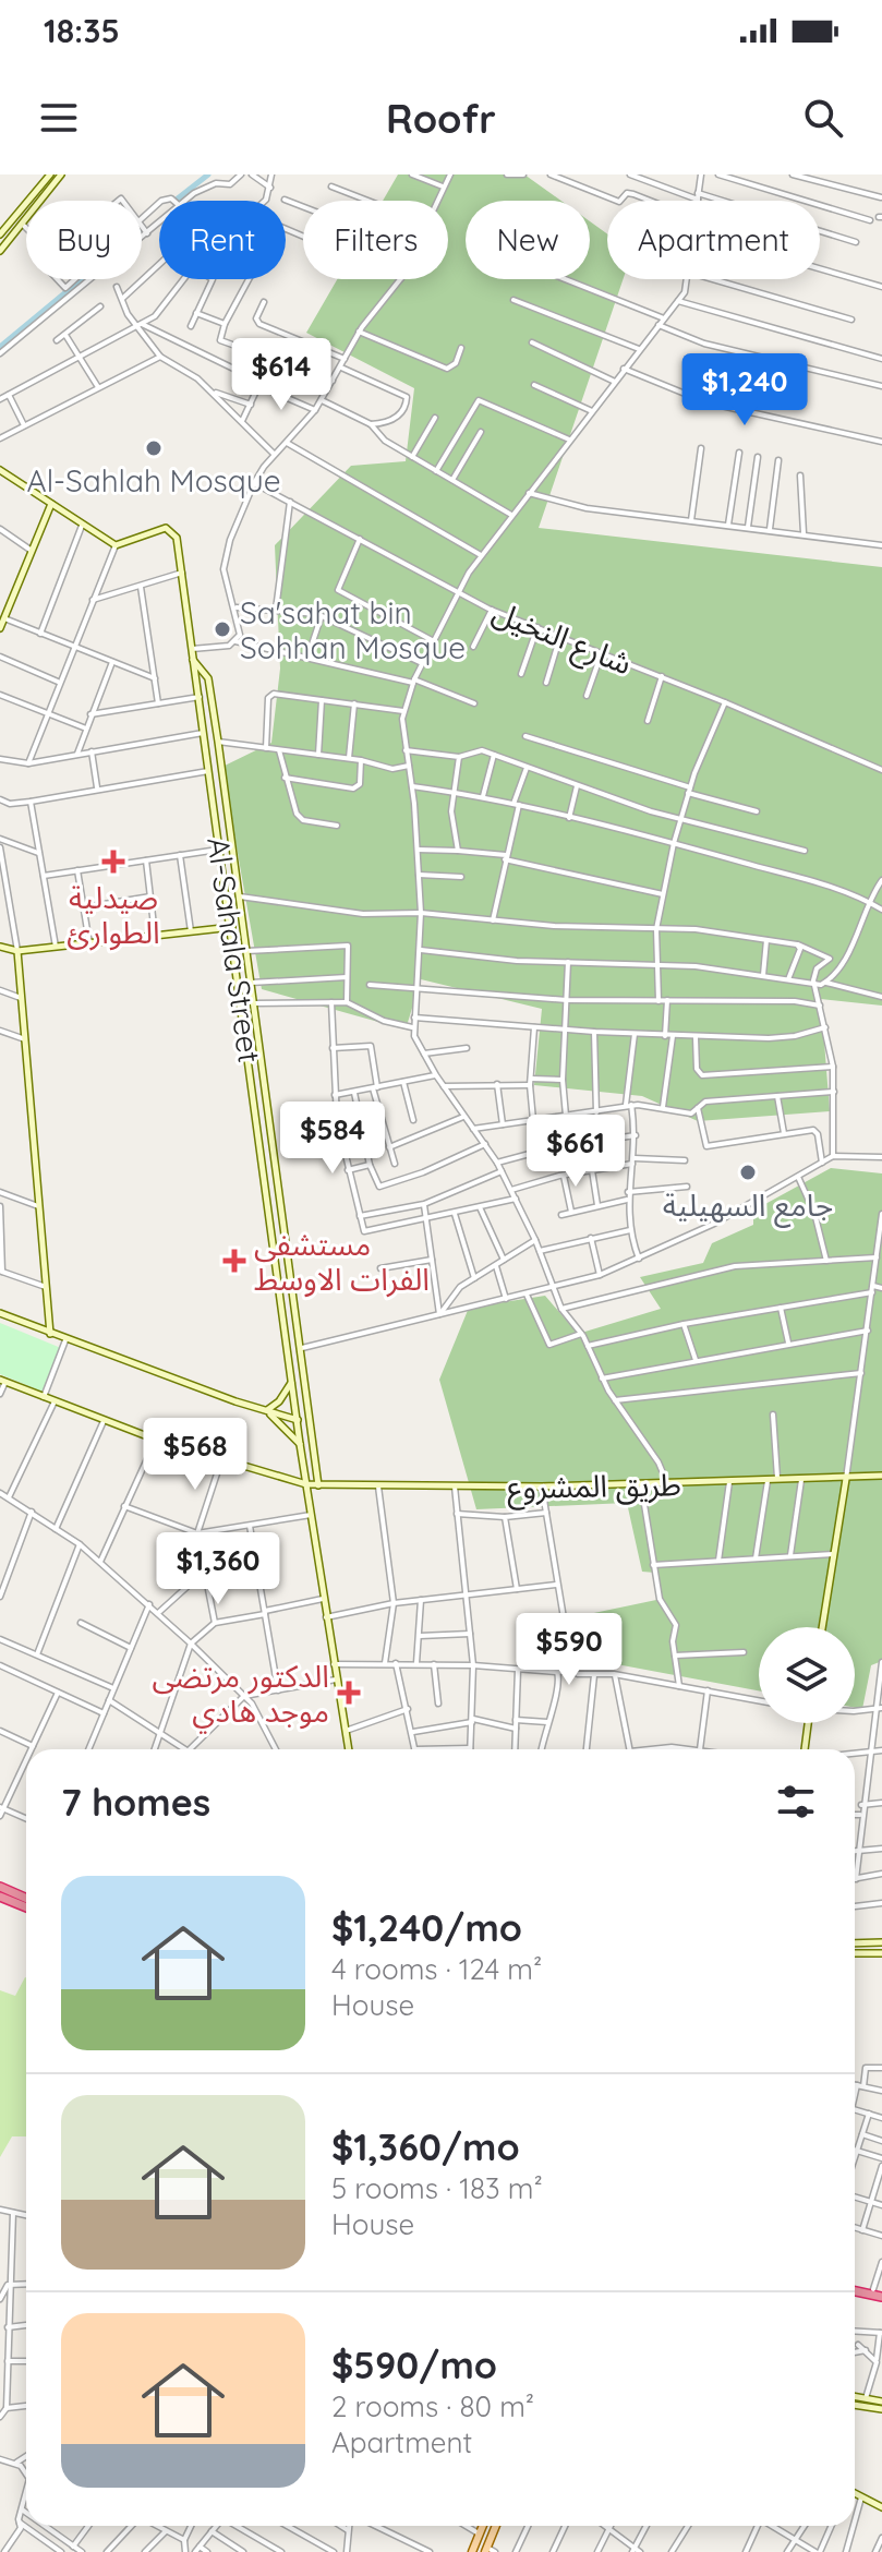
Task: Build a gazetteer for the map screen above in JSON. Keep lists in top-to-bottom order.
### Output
{
  "streets": {
    "main road": ["Al-Sahala Street", "طريق المشروع"],
    "street": ["شارع النخيل"]
  },
  "crossings": [
    ["Al-Sahala Street", "طريق المشروع"]
  ],
  "places": {
    "other": ["Al-Sahlah Mosque", "Sa'sahat bin Sohhan Mosque", "جامع السهيلية"],
    "health": ["صيدلية الطوارئ", "مستشفى الفرات الاوسط", "الدكتور مرتضى موجد هادي"]
  },
  "page": {
    "status": "18:35",
    "header": "Roofr",
    "chip": [
      "Buy",
      "Rent",
      "Filters",
      "New",
      "Apartment"
    ],
    "price": [
      "$614",
      "$1,240",
      "$584",
      "$661",
      "$568",
      "$1,360",
      "$590"
    ],
    "heading": "7 homes",
    "list": [
      {
        "name": "$1,240/mo",
        "note": "4 rooms · 124 m² · House"
      },
      {
        "name": "$1,360/mo",
        "note": "5 rooms · 183 m² · House"
      },
      {
        "name": "$590/mo",
        "note": "2 rooms · 80 m² · Apartment"
      }
    ]
  }
}
